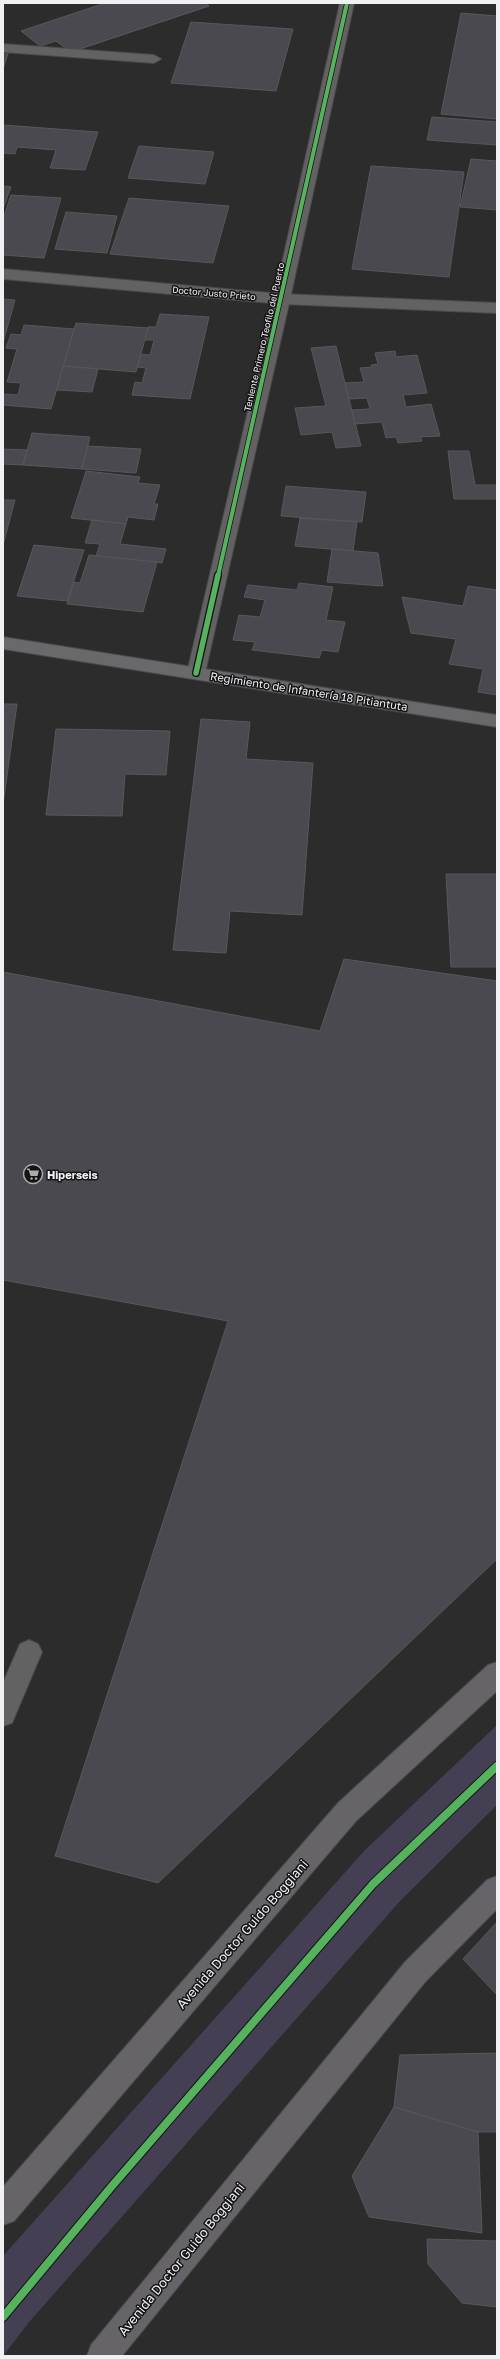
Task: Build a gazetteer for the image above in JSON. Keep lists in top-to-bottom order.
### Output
{
  "streets": {
    "main road": ["Regimiento de Infantería 18 Pitiantuta", "Avenida Doctor Guido Boggiani"],
    "street": ["Doctor Justo Prieto", "Teniente Primero Teofilo del Puerto"]
  },
  "crossings": [
    ["Doctor Justo Prieto", "Teniente Primero Teofilo del Puerto"],
    ["Teniente Primero Teofilo del Puerto", "Regimiento de Infantería 18 Pitiantuta"]
  ],
  "places": {
    "supermarket": ["Hiperseis"]
  }
}
